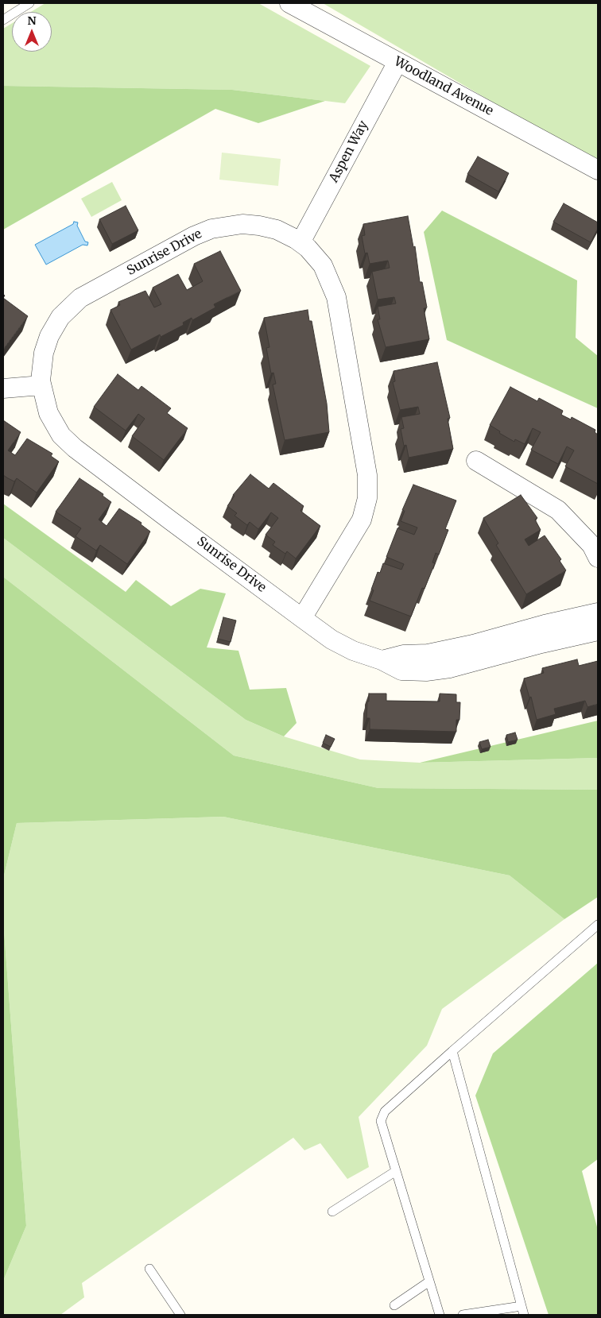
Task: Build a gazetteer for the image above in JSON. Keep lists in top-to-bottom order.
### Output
{
  "streets": {
    "street": ["Woodland Avenue", "Aspen Way", "Sunrise Drive"]
  },
  "crossings": [
    ["Woodland Avenue", "Aspen Way"],
    ["Aspen Way", "Sunrise Drive"]
  ],
  "north": "top"
}
